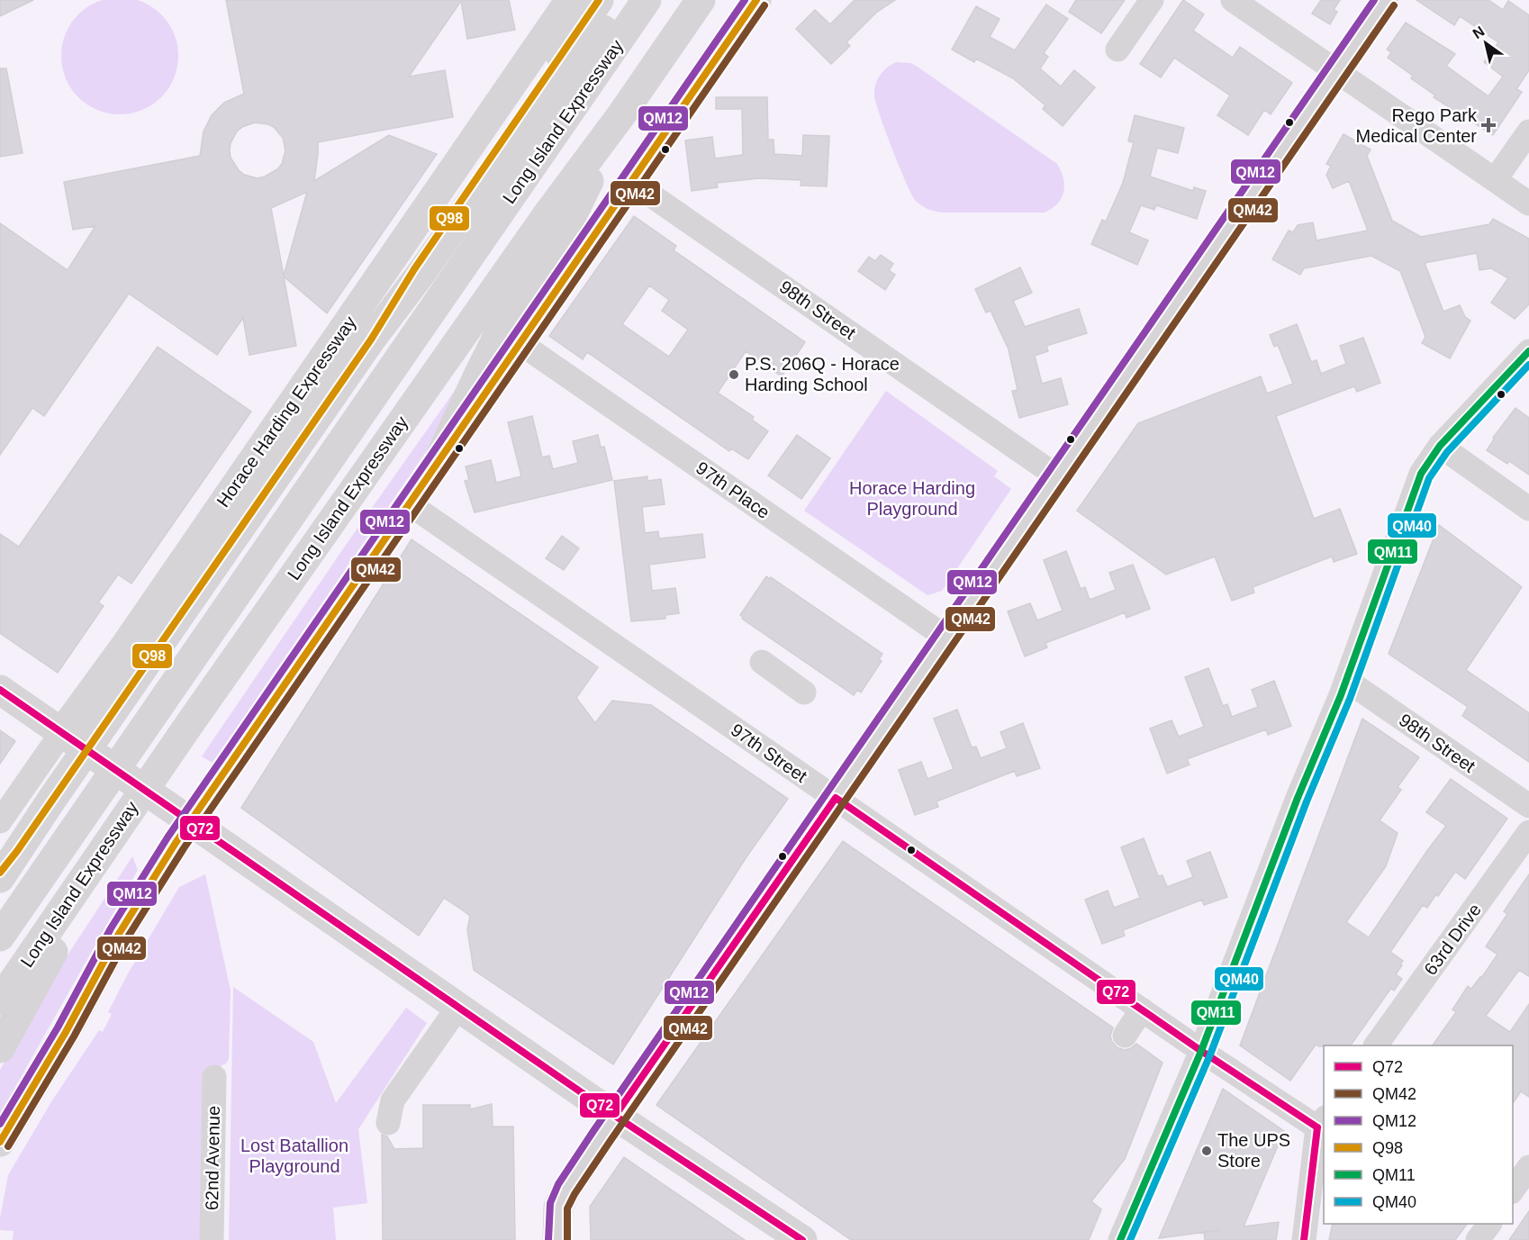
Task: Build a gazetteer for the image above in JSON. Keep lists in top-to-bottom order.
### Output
{
  "streets": {
    "main road": ["Long Island Expressway", "Horace Harding Expressway"],
    "street": [
      "98th Street",
      "97th Place",
      "97th Street",
      "63rd Drive",
      "62nd Avenue"
    ]
  },
  "parks": ["Horace Harding Playground", "Lost Batallion Playground"],
  "places": {
    "health": ["Rego Park Medical Center"],
    "other": ["P.S. 206Q - Horace Harding School", "The UPS Store"]
  },
  "lines": [
    "transit line QM12",
    "transit line Q98",
    "transit line QM42",
    "transit line QM11",
    "transit line QM40",
    "transit line Q72"
  ],
  "legend": [
    "Q72",
    "QM42",
    "QM12",
    "Q98",
    "QM11",
    "QM40"
  ],
  "north": "top left"
}
